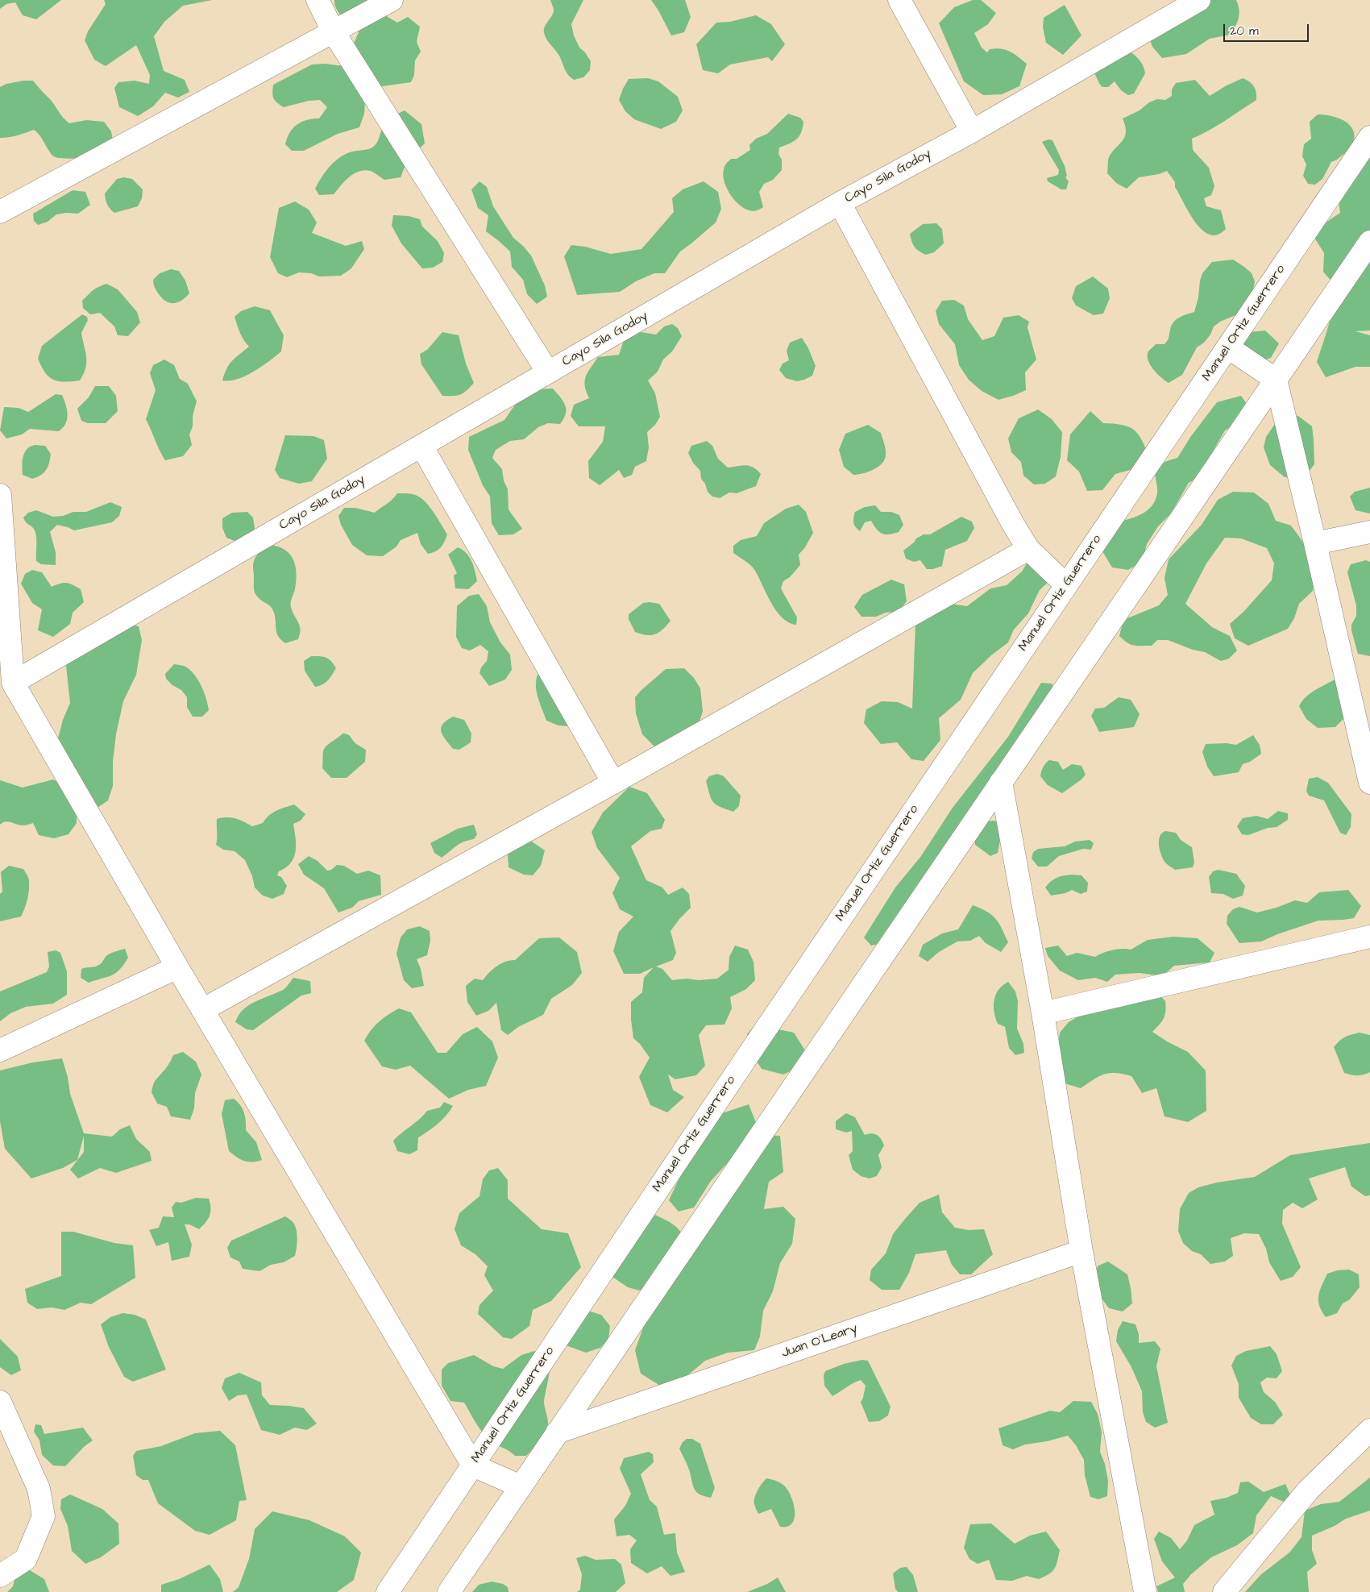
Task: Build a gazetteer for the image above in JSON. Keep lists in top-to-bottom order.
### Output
{
  "streets": {
    "street": ["Cayo Sila Godoy", "Manuel Ortiz Guerrero", "Juan O´Leary"]
  },
  "scale_bar": "20 m"
}
